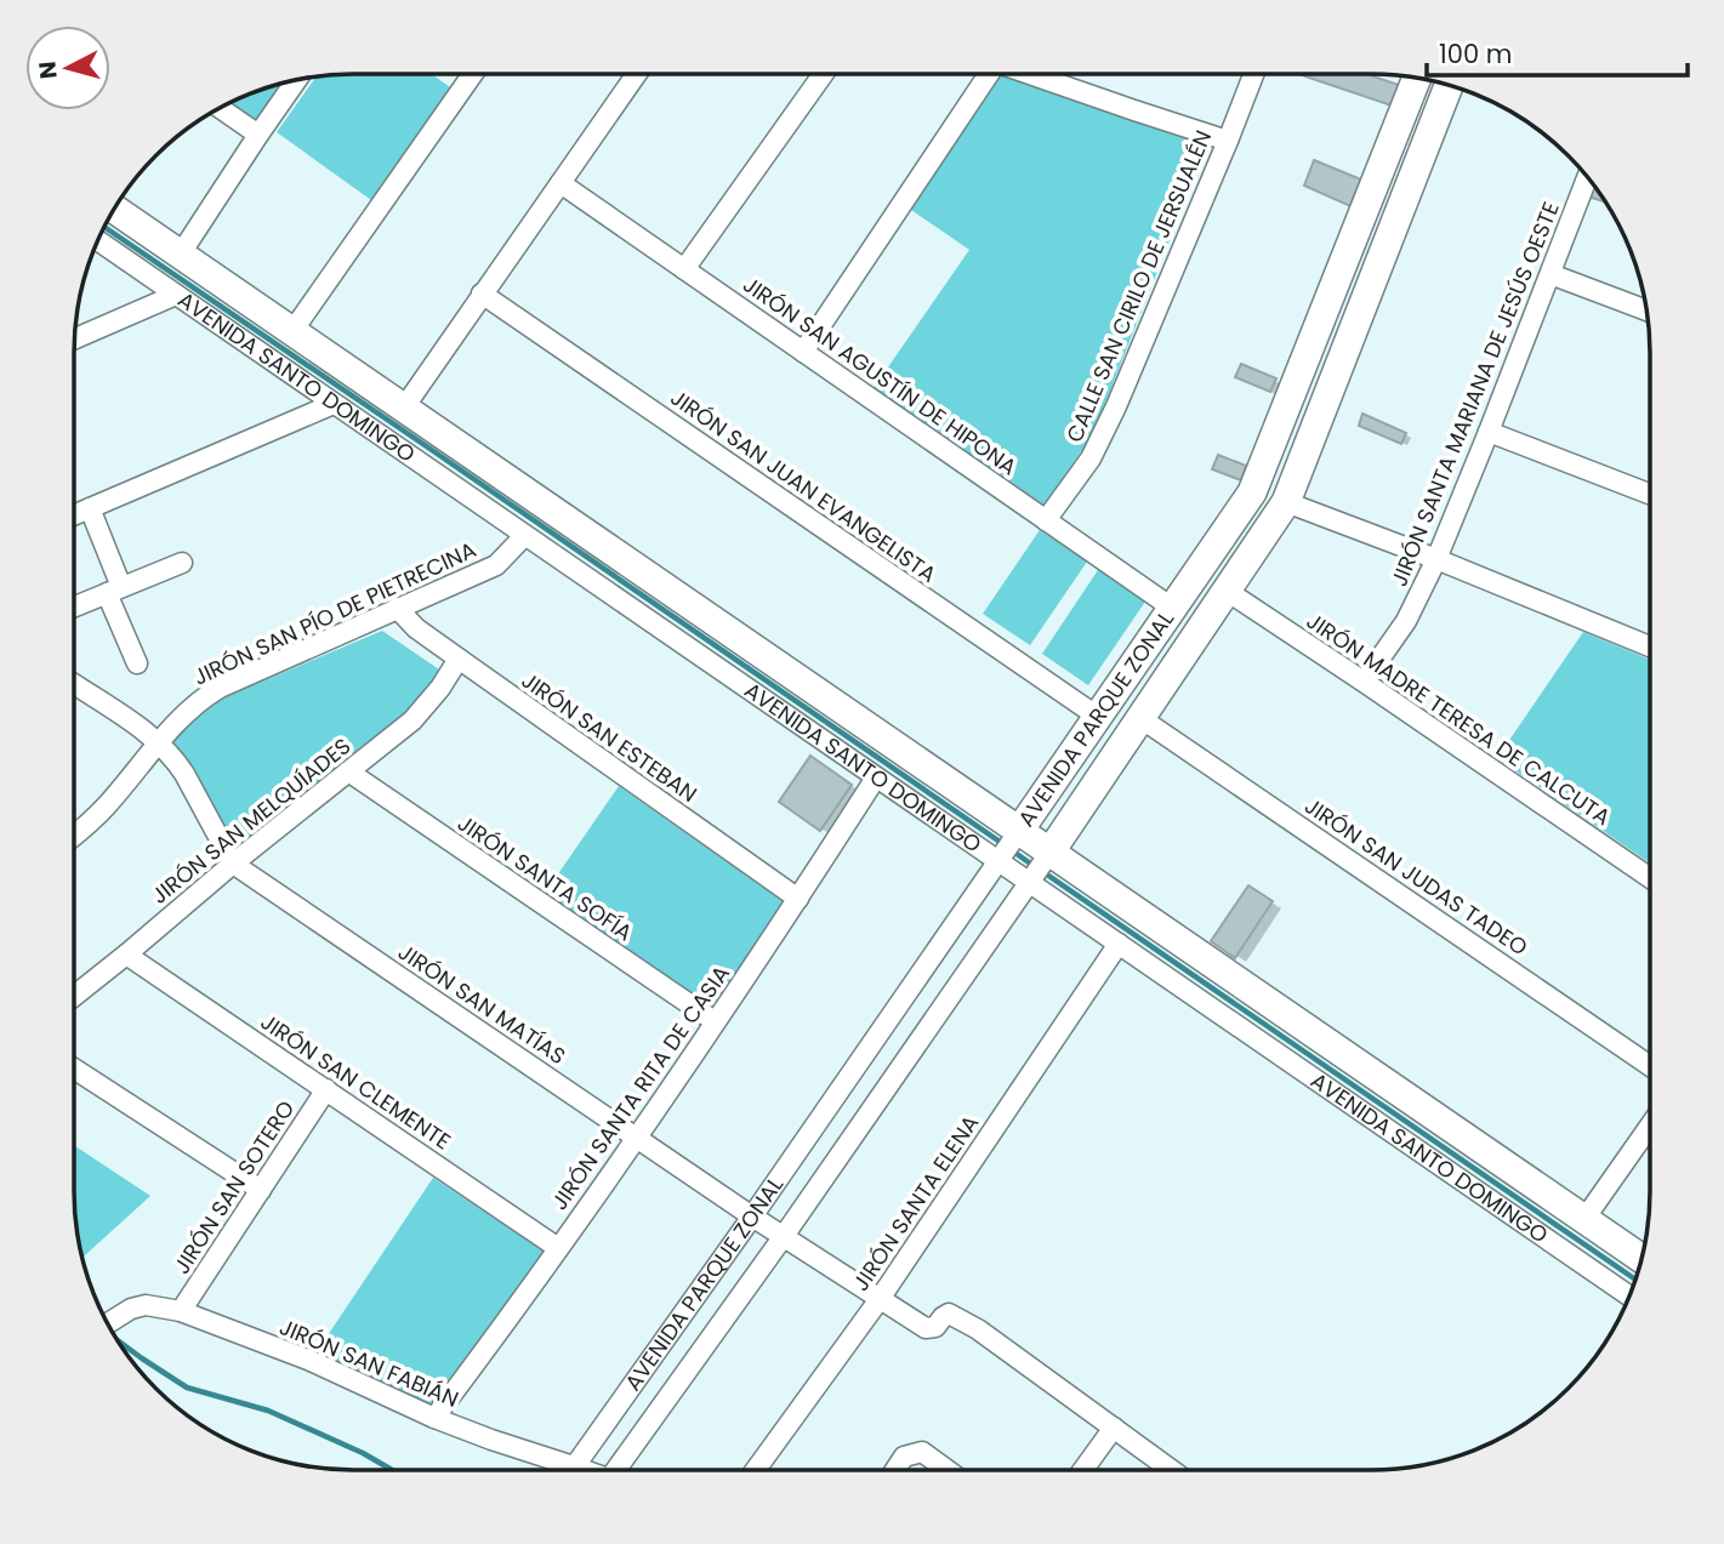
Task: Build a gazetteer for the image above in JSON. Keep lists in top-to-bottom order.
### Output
{
  "streets": {
    "main road": ["AVENIDA SANTO DOMINGO", "AVENIDA PARQUE ZONAL"],
    "street": [
      "CALLE SAN CIRILO DE JERSUALÉN",
      "JIRÓN SAN AGUSTÍN DE HIPONA",
      "JIRÓN SANTA MARIANA DE JESÚS OESTE",
      "JIRÓN SAN JUAN EVANGELISTA",
      "JIRÓN SAN PÍO DE PIETRECINA",
      "JIRÓN MADRE TERESA DE CALCUTA",
      "JIRÓN SAN ESTEBAN",
      "JIRÓN SAN MELQUÍADES",
      "JIRÓN SAN JUDAS TADEO",
      "JIRÓN SANTA SOFÍA",
      "JIRÓN SAN MATÍAS",
      "JIRÓN SAN CLEMENTE",
      "JIRÓN SANTA RITA DE CASIA",
      "JIRÓN SAN SOTERO",
      "JIRÓN SANTA ELENA",
      "JIRÓN SAN FABIÁN"
    ]
  },
  "crossings": [
    ["CALLE SAN CIRILO DE JERSUALÉN", "JIRÓN SAN AGUSTÍN DE HIPONA"],
    ["JIRÓN SAN AGUSTÍN DE HIPONA", "AVENIDA PARQUE ZONAL"],
    ["AVENIDA SANTO DOMINGO", "JIRÓN SAN PÍO DE PIETRECINA"],
    ["AVENIDA SANTO DOMINGO", "AVENIDA PARQUE ZONAL"],
    ["AVENIDA SANTO DOMINGO", "JIRÓN SANTA RITA DE CASIA"],
    ["AVENIDA SANTO DOMINGO", "JIRÓN SANTA ELENA"],
    ["JIRÓN SANTA MARIANA DE JESÚS OESTE", "JIRÓN MADRE TERESA DE CALCUTA"],
    ["JIRÓN SAN JUAN EVANGELISTA", "AVENIDA PARQUE ZONAL"],
    ["JIRÓN SAN PÍO DE PIETRECINA", "JIRÓN SAN ESTEBAN"],
    ["JIRÓN SAN PÍO DE PIETRECINA", "JIRÓN SAN MATÍAS"],
    ["AVENIDA PARQUE ZONAL", "JIRÓN MADRE TERESA DE CALCUTA"],
    ["AVENIDA PARQUE ZONAL", "JIRÓN SAN JUDAS TADEO"],
    ["AVENIDA PARQUE ZONAL", "JIRÓN SAN MATÍAS"],
    ["AVENIDA PARQUE ZONAL", "JIRÓN SAN FABIÁN"],
    ["JIRÓN SAN ESTEBAN", "JIRÓN SAN MELQUÍADES"],
    ["JIRÓN SAN ESTEBAN", "JIRÓN SANTA RITA DE CASIA"],
    ["JIRÓN SAN MELQUÍADES", "JIRÓN SANTA SOFÍA"],
    ["JIRÓN SAN MELQUÍADES", "JIRÓN SAN MATÍAS"],
    ["JIRÓN SAN MELQUÍADES", "JIRÓN SAN CLEMENTE"],
    ["JIRÓN SANTA SOFÍA", "JIRÓN SANTA RITA DE CASIA"],
    ["JIRÓN SAN MATÍAS", "JIRÓN SANTA RITA DE CASIA"],
    ["JIRÓN SAN MATÍAS", "JIRÓN SANTA ELENA"],
    ["JIRÓN SAN CLEMENTE", "JIRÓN SANTA RITA DE CASIA"],
    ["JIRÓN SAN CLEMENTE", "JIRÓN SAN SOTERO"],
    ["JIRÓN SANTA RITA DE CASIA", "JIRÓN SAN FABIÁN"],
    ["JIRÓN SAN SOTERO", "JIRÓN SAN FABIÁN"]
  ],
  "scale_bar": "100 m",
  "north": "left"
}
